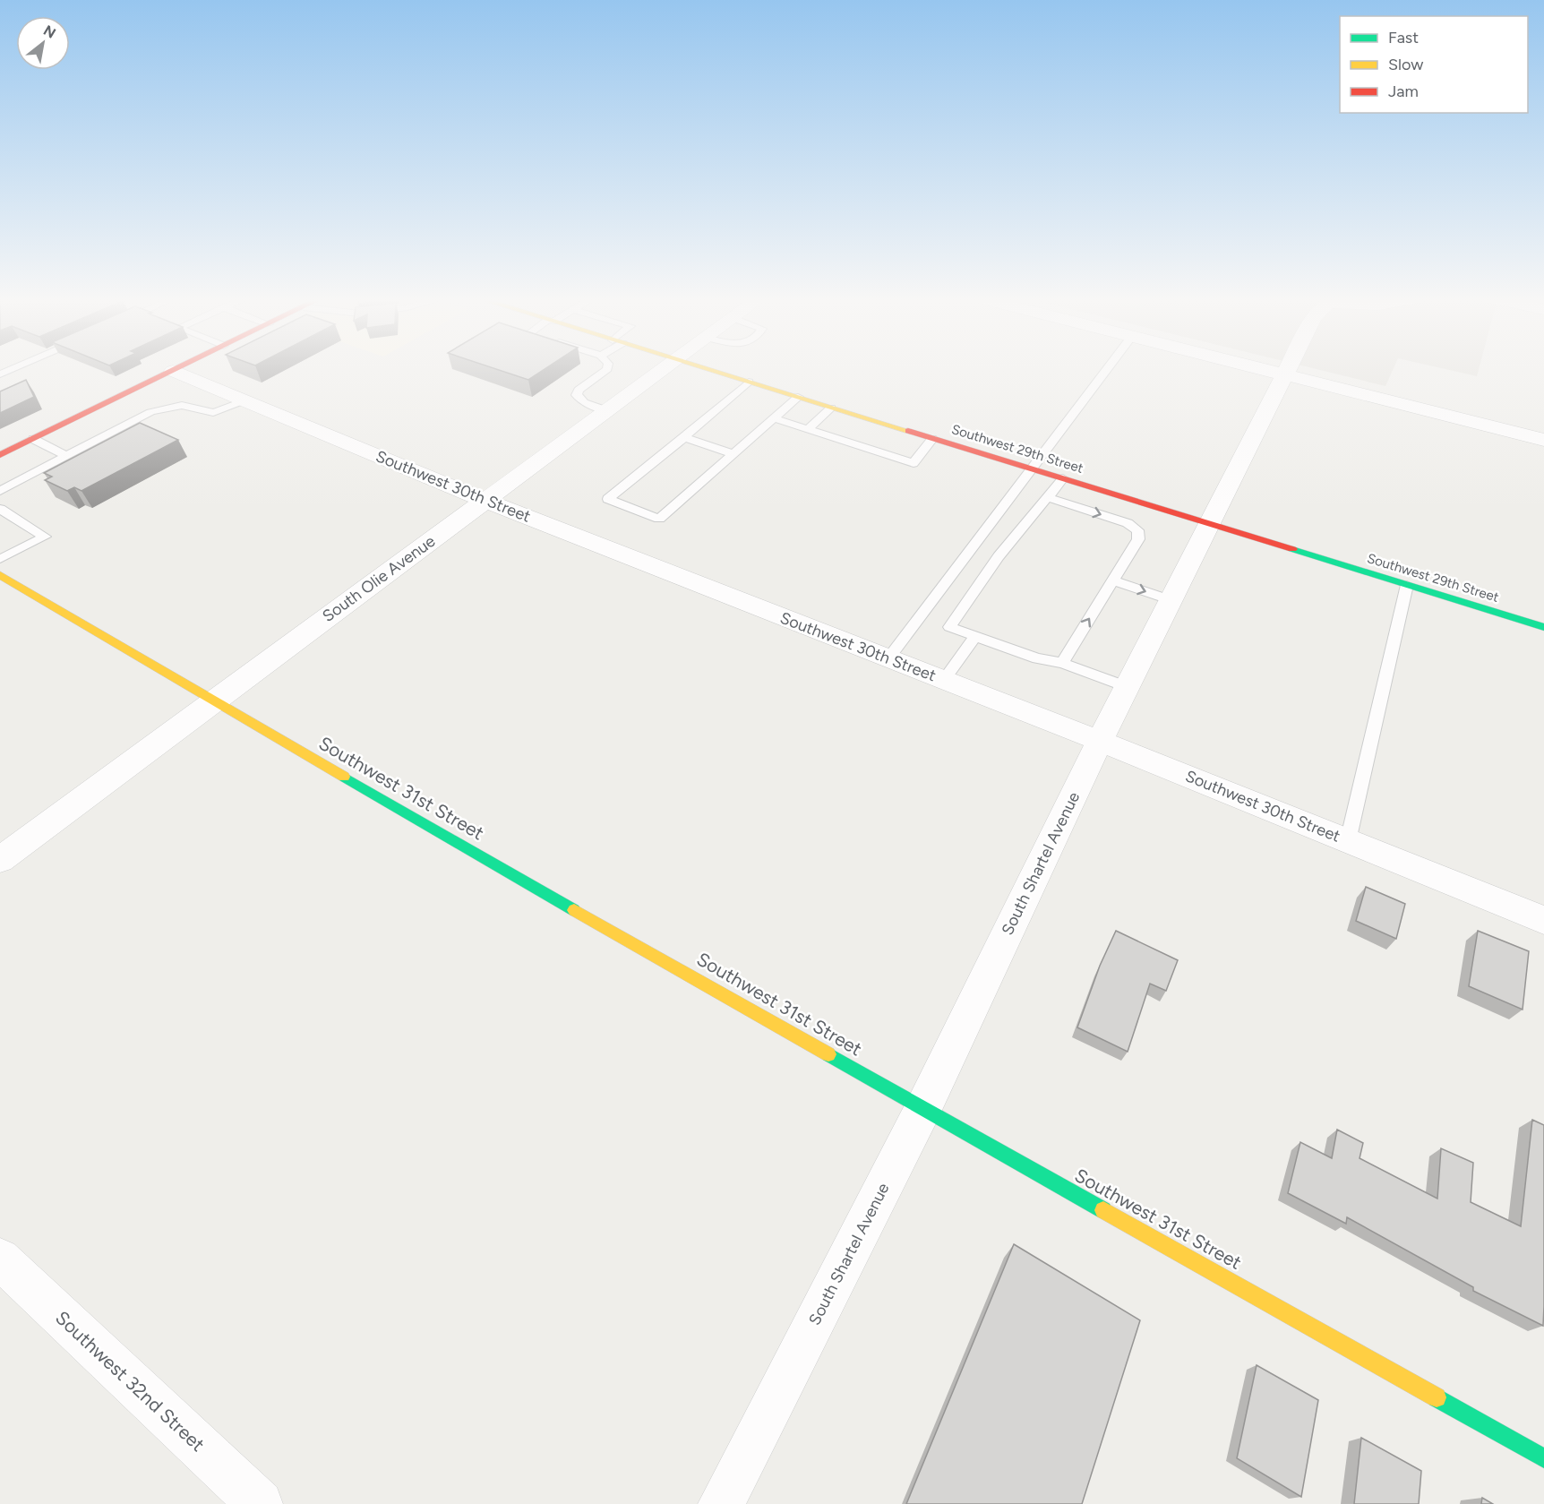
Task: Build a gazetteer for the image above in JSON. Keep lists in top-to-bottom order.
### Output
{
  "streets": {
    "main road": ["Southwest 29th Street", "Southwest 31st Street"],
    "street": [
      "Southwest 30th Street",
      "South Olie Avenue",
      "South Shartel Avenue",
      "Southwest 32nd Street"
    ]
  },
  "crossings": [
    ["Southwest 29th Street", "South Shartel Avenue"],
    ["Southwest 30th Street", "South Olie Avenue"],
    ["Southwest 30th Street", "South Shartel Avenue"],
    ["South Olie Avenue", "Southwest 31st Street"],
    ["Southwest 31st Street", "South Shartel Avenue"]
  ],
  "legend": ["Fast", "Slow", "Jam"],
  "north": "top right"
}
